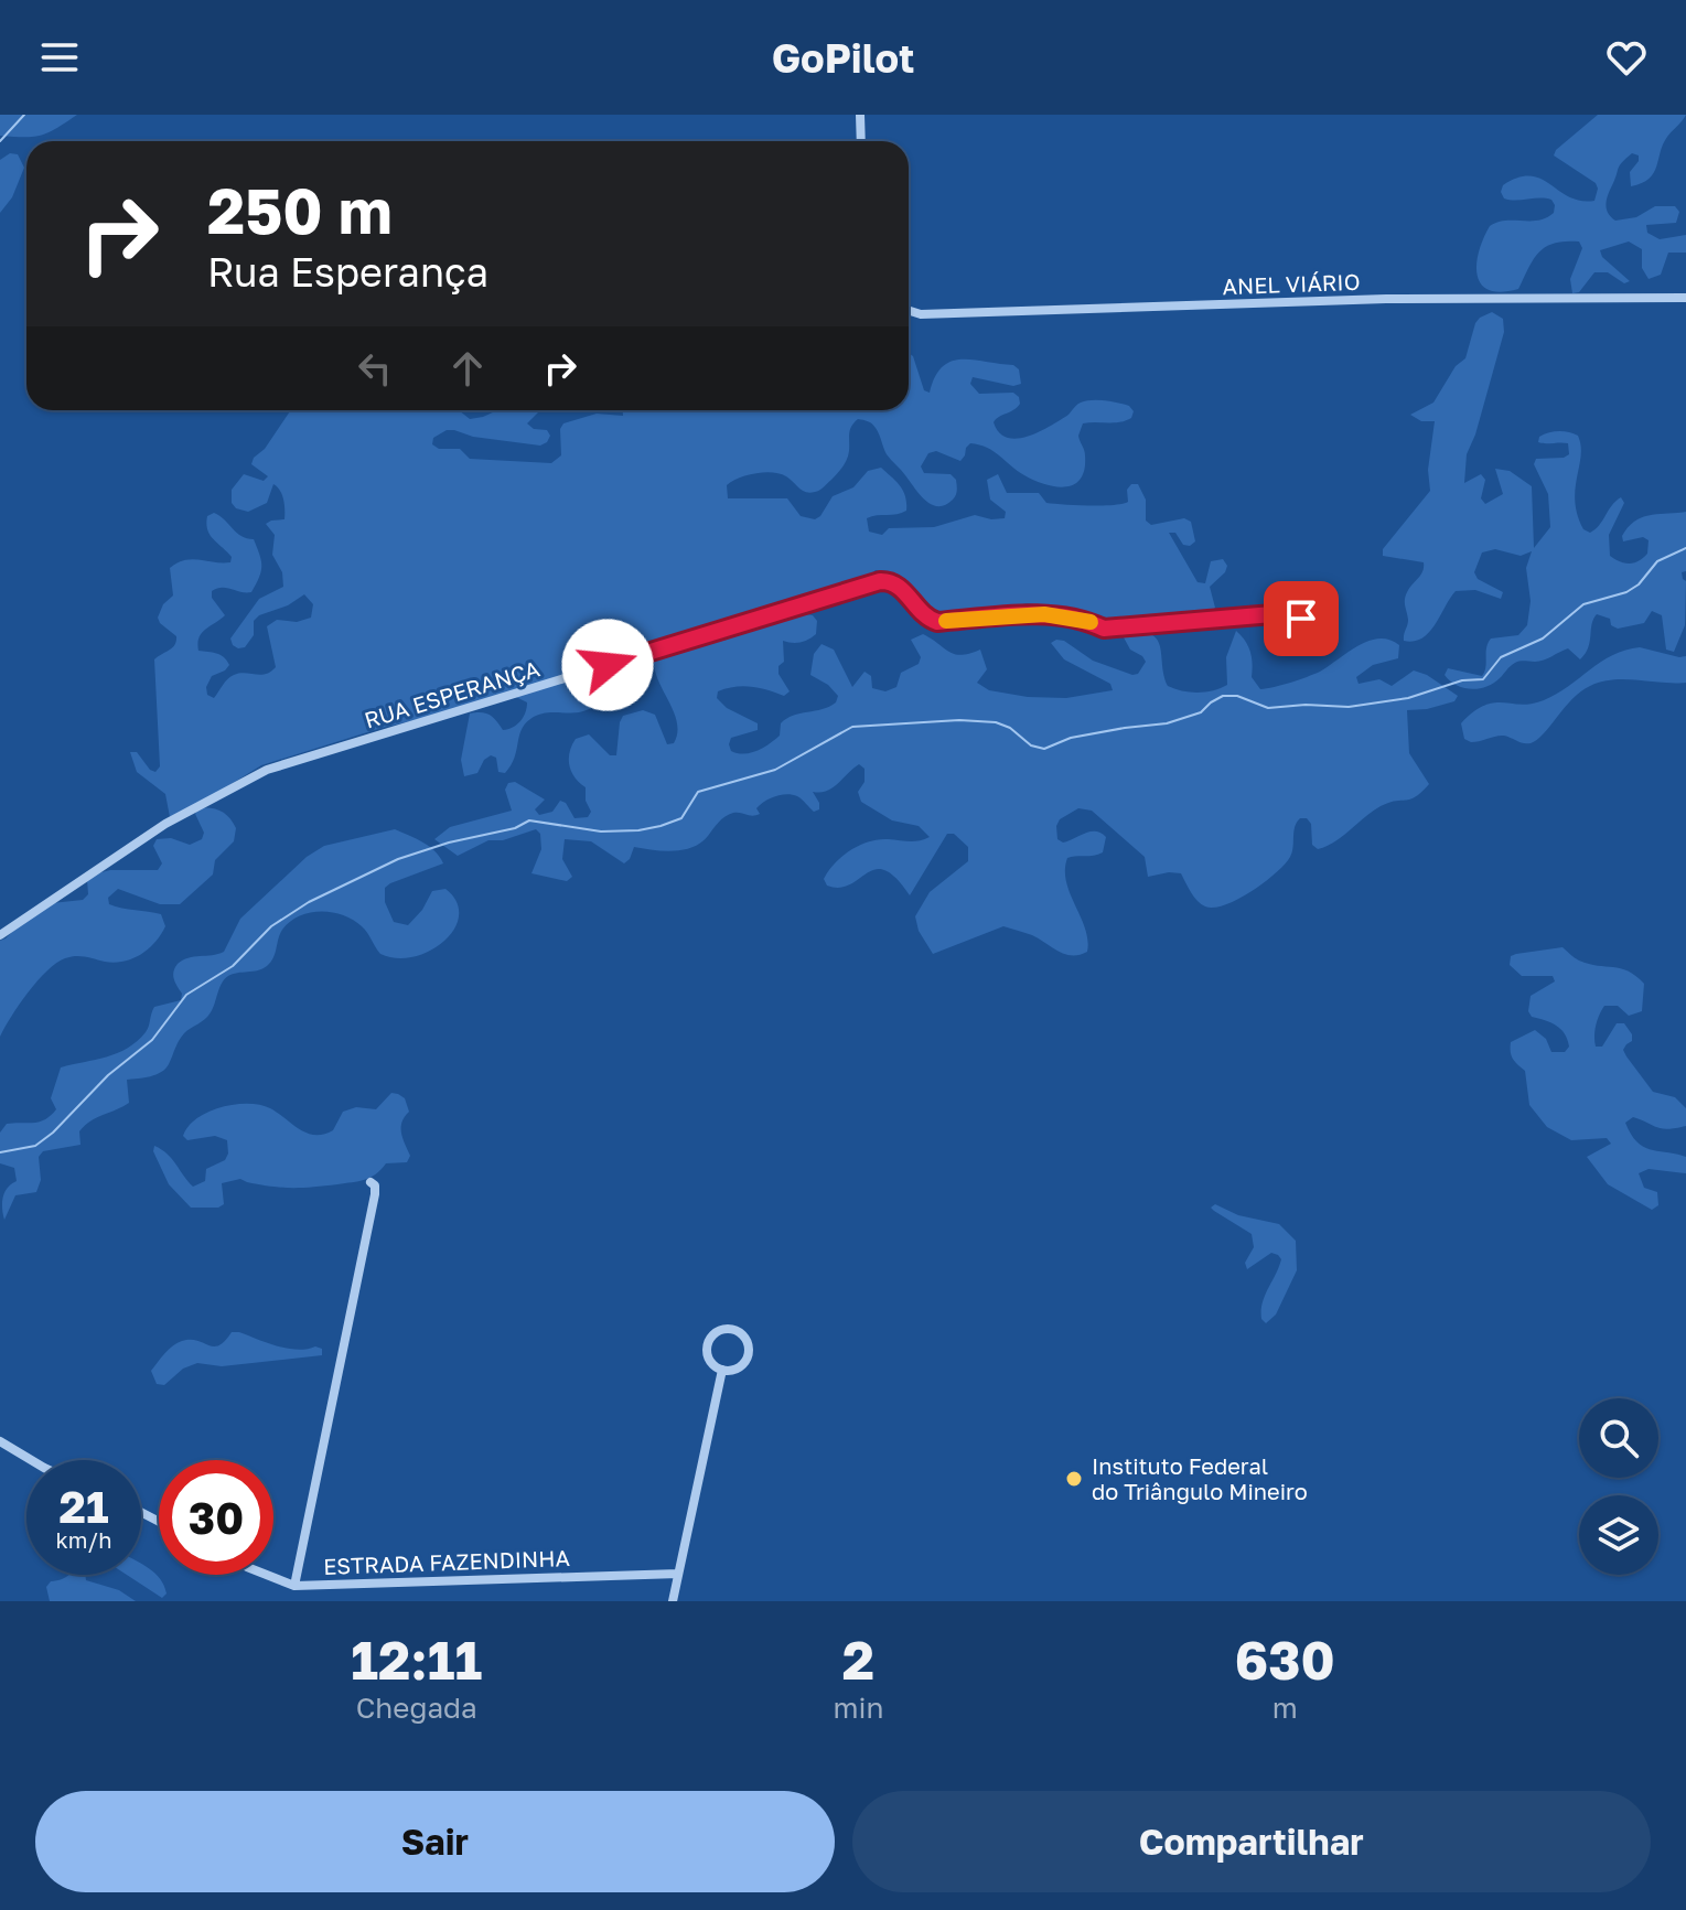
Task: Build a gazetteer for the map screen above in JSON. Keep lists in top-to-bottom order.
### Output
{
  "streets": {
    "street": ["ANEL VIÁRIO", "RUA ESPERANÇA", "ESTRADA FAZENDINHA"]
  },
  "places": ["Instituto Federal do Triângulo Mineiro"],
  "page": {
    "header": "GoPilot",
    "turn": ["250 m", "Rua Esperança"],
    "speed": "21 km/h",
    "limit": "30",
    "eta": [
      "12:11",
      "Chegada",
      "2",
      "min",
      "630",
      "m"
    ],
    "buttons": ["Sair", "Compartilhar"]
  }
}
